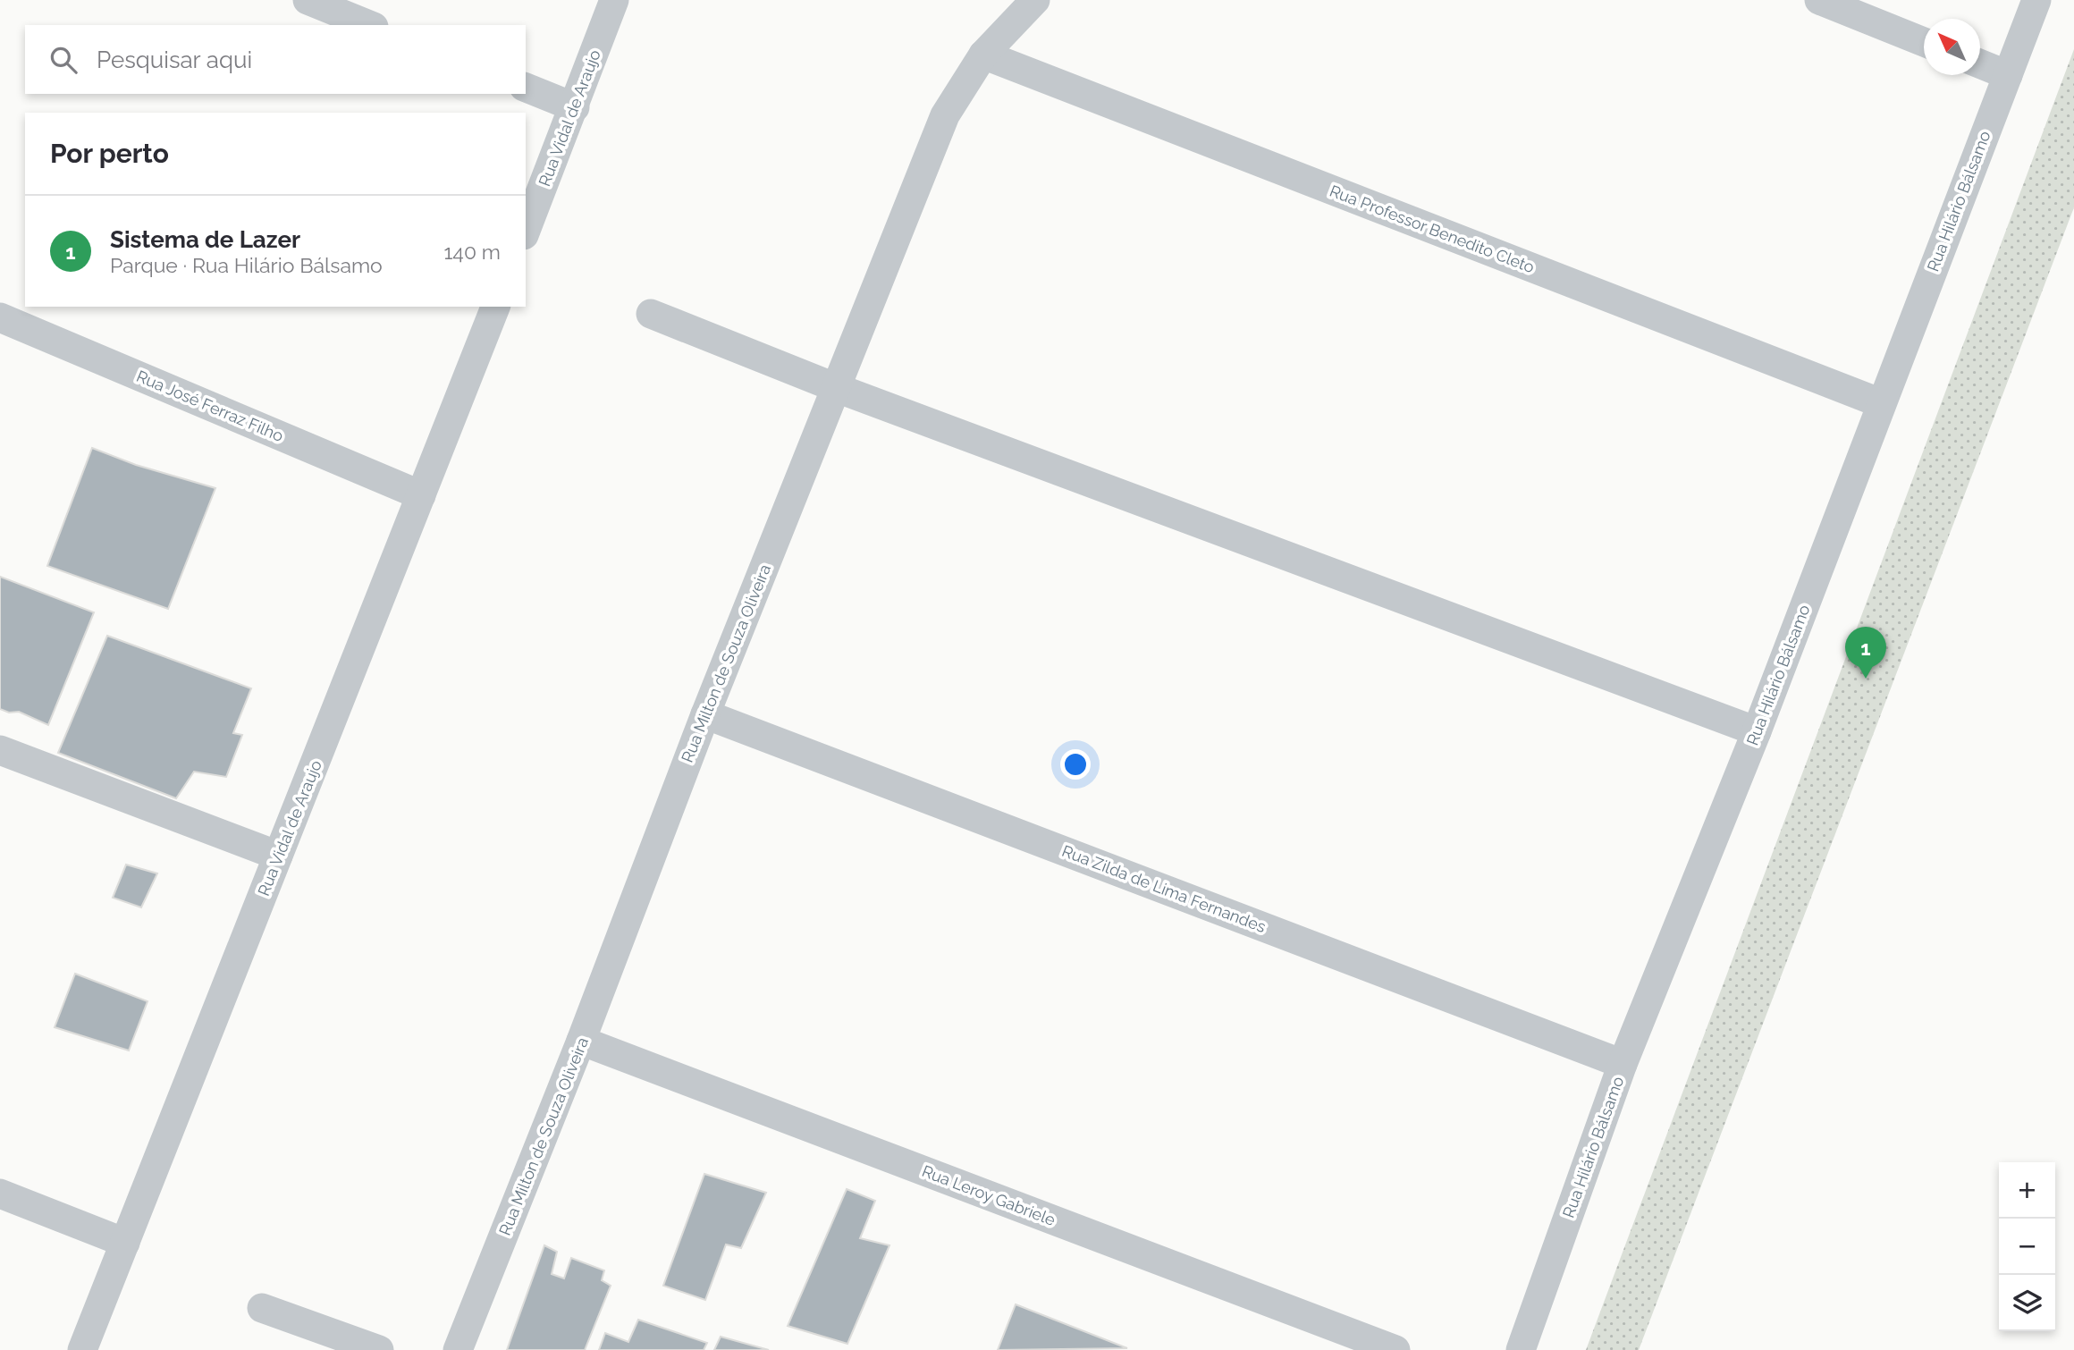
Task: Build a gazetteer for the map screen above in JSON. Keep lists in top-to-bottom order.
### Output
{
  "streets": {
    "street": [
      "Rua Vidal de Araujo",
      "Rua Hilário Bálsamo",
      "Rua Professor Benedito Cleto",
      "Rua José Ferraz Filho",
      "Rua Milton de Souza Oliveira",
      "Rua Zilda de Lima Fernandes",
      "Rua Leroy Gabriele"
    ]
  },
  "crossings": [
    ["Rua Vidal de Araujo", "Rua José Ferraz Filho"],
    ["Rua Hilário Bálsamo", "Rua Professor Benedito Cleto"],
    ["Rua Hilário Bálsamo", "Rua Zilda de Lima Fernandes"],
    ["Rua Professor Benedito Cleto", "Rua Milton de Souza Oliveira"],
    ["Rua Milton de Souza Oliveira", "Rua Zilda de Lima Fernandes"],
    ["Rua Milton de Souza Oliveira", "Rua Leroy Gabriele"]
  ],
  "north": "top left",
  "page": {
    "search": "Pesquisar aqui",
    "heading": "Por perto",
    "list": [
      {
        "mark": "1",
        "name": "Sistema de Lazer",
        "note": "Parque · Rua Hilário Bálsamo",
        "value": "140 m"
      }
    ],
    "pins": "1",
    "map_buttons": ["+", "−"]
  }
}
